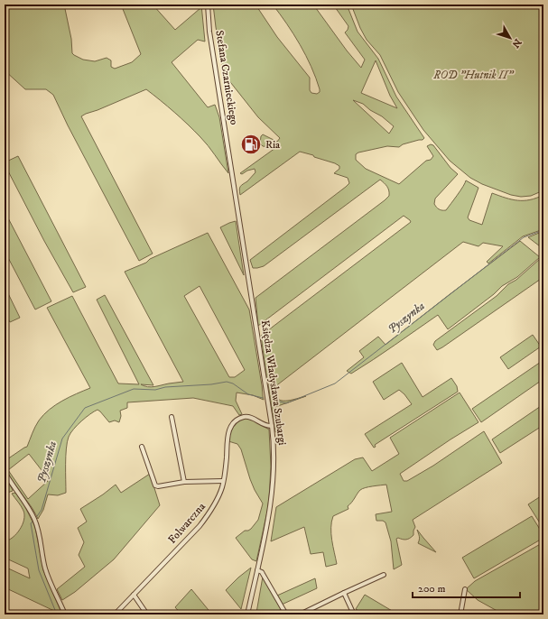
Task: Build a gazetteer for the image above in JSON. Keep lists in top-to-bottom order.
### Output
{
  "streets": {
    "street": ["Stefana Czarnieckiego", "Księdza Władysława Szubargi", "Folwarczna"]
  },
  "crossings": [
    ["Stefana Czarnieckiego", "Księdza Władysława Szubargi"],
    ["Księdza Władysława Szubargi", "Folwarczna"]
  ],
  "water": ["Pyszynka"],
  "parks": ["ROD \"Hutnik II\""],
  "places": {
    "fuel station": ["Ria"]
  },
  "scale_bar": "200 m",
  "north": "bottom right"
}
